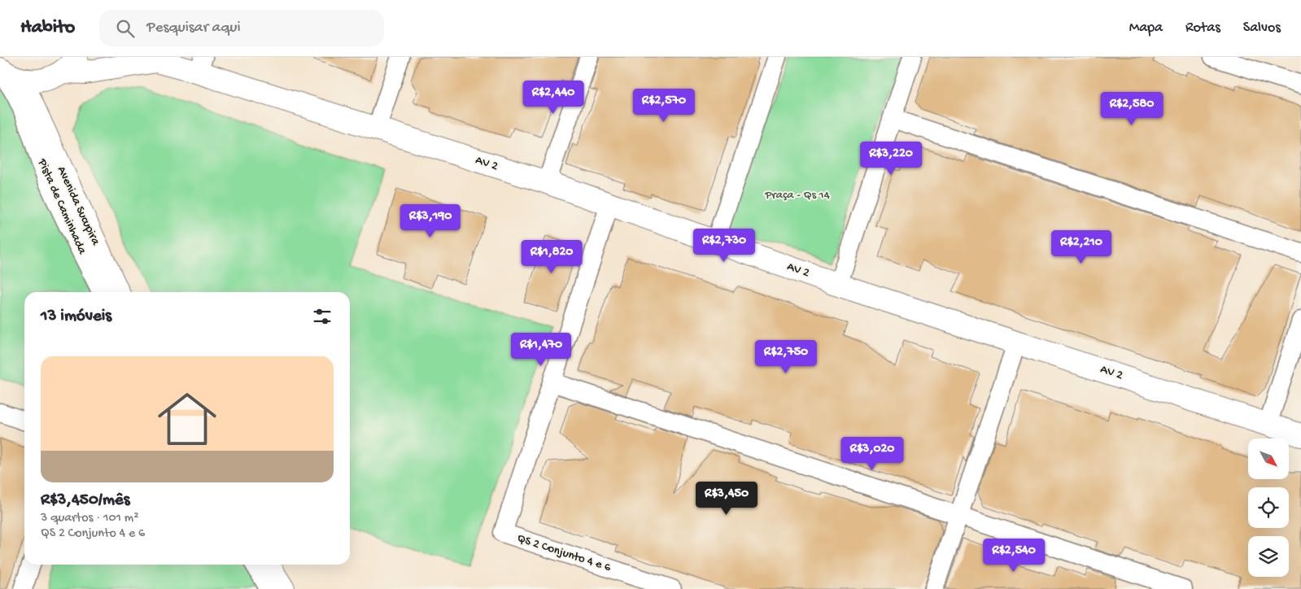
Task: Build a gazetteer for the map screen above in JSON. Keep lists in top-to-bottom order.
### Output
{
  "streets": {
    "street": [
      "AV 2",
      "Avenida Sucupira",
      "Pista de Caminhada",
      "QS 2 Conjunto 4 e 6"
    ]
  },
  "crossings": [
    ["AV 2", "Avenida Sucupira"]
  ],
  "parks": ["Praça - Qs 14"],
  "north": "bottom right",
  "page": {
    "header": "Habito",
    "search": "Pesquisar aqui",
    "nav": ["Mapa", "Rotas", "Salvos"],
    "price": [
      "R$2,440",
      "R$2,570",
      "R$2,580",
      "R$3,220",
      "R$3,190",
      "R$2,730",
      "R$2,210",
      "R$1,820",
      "R$1,470",
      "R$2,750",
      "R$3,020",
      "R$3,450",
      "R$2,540"
    ],
    "heading": "13 imóveis",
    "list": [
      {
        "name": "R$3,450/mês",
        "note": "3 quartos · 101 m² · QS 2 Conjunto 4 e 6"
      }
    ]
  }
}
